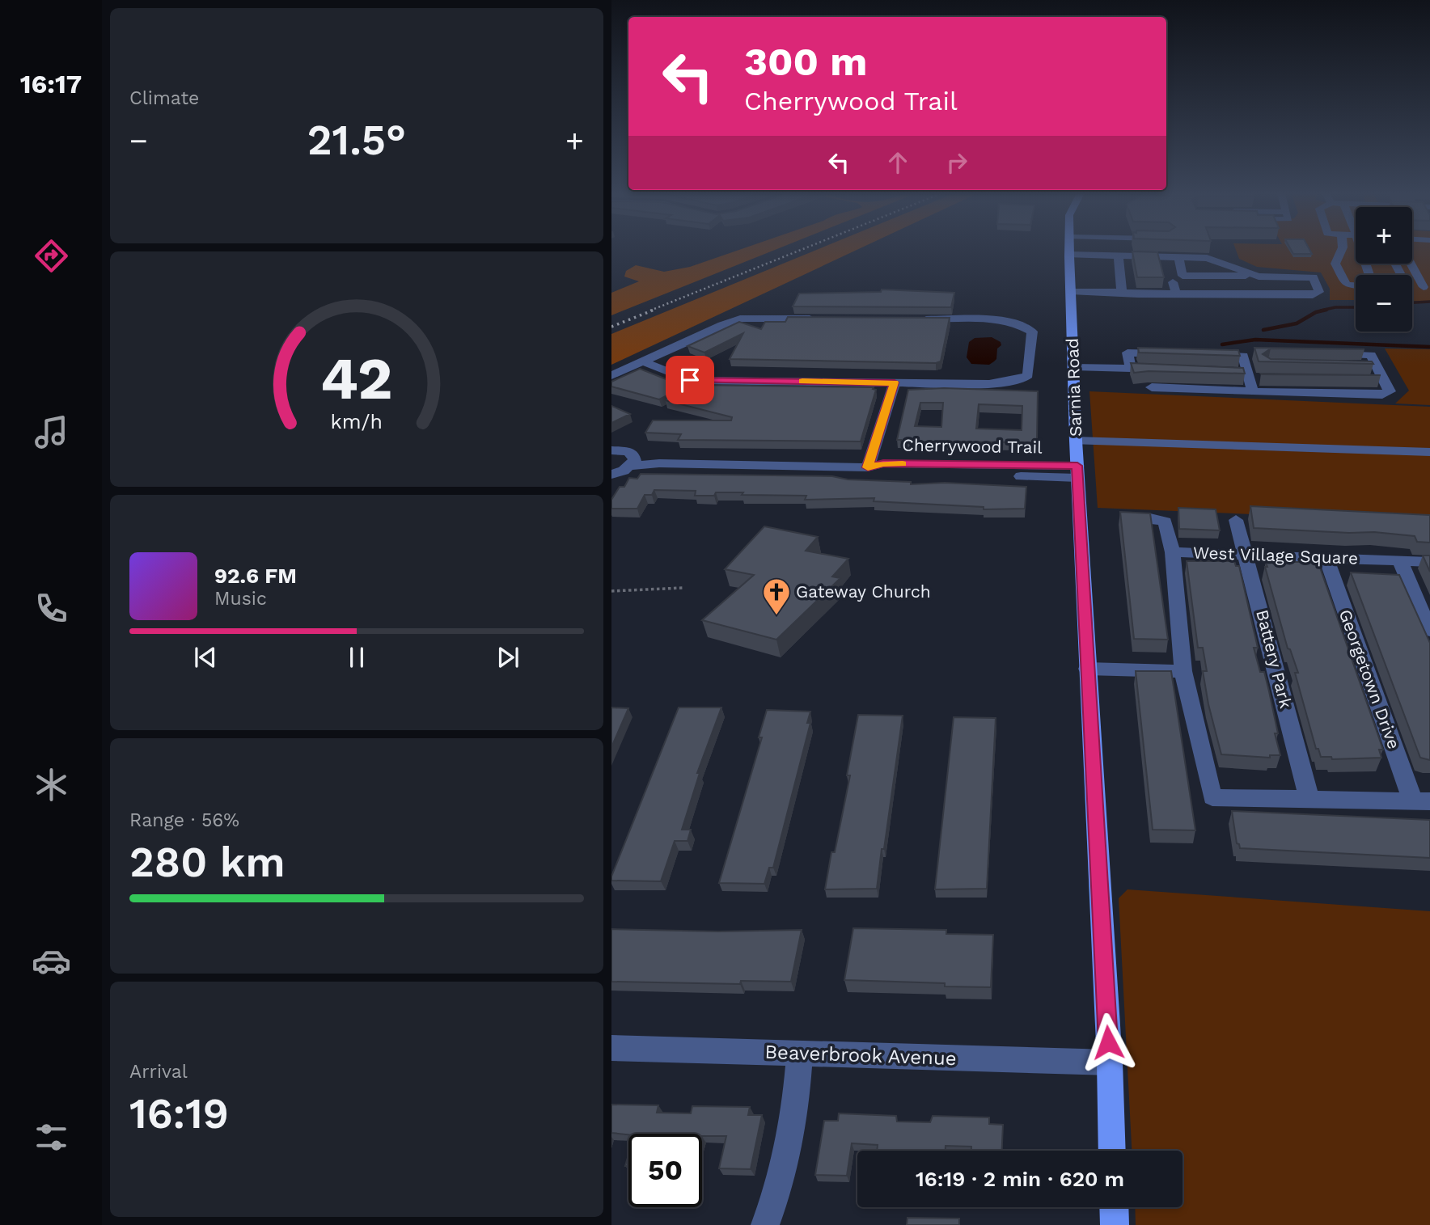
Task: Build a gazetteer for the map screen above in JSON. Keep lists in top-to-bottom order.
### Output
{
  "streets": {
    "main road": ["Sarnia Road"],
    "street": [
      "Cherrywood Trail",
      "West Village Square",
      "Battery Park",
      "Georgetown Drive",
      "Beaverbrook Avenue"
    ]
  },
  "crossings": [
    ["Sarnia Road", "Cherrywood Trail"],
    ["Sarnia Road", "Beaverbrook Avenue"],
    ["West Village Square", "Battery Park"],
    ["West Village Square", "Georgetown Drive"]
  ],
  "places": {
    "church": ["Gateway Church"]
  },
  "page": {
    "tabs": "16:17",
    "tile": [
      "Climate",
      ["Range · 56%", "280 km"],
      ["Arrival", "16:19"]
    ],
    "turn": ["300 m", "Cherrywood Trail"],
    "heat": ["−", "21.5°", "+"],
    "map_buttons": ["+", "−"],
    "song": ["92.6 FM", "Music"],
    "limit": "50",
    "trip": "16:19 · 2 min · 620 m",
    "gauge": ["42", "km/h"]
  }
}
